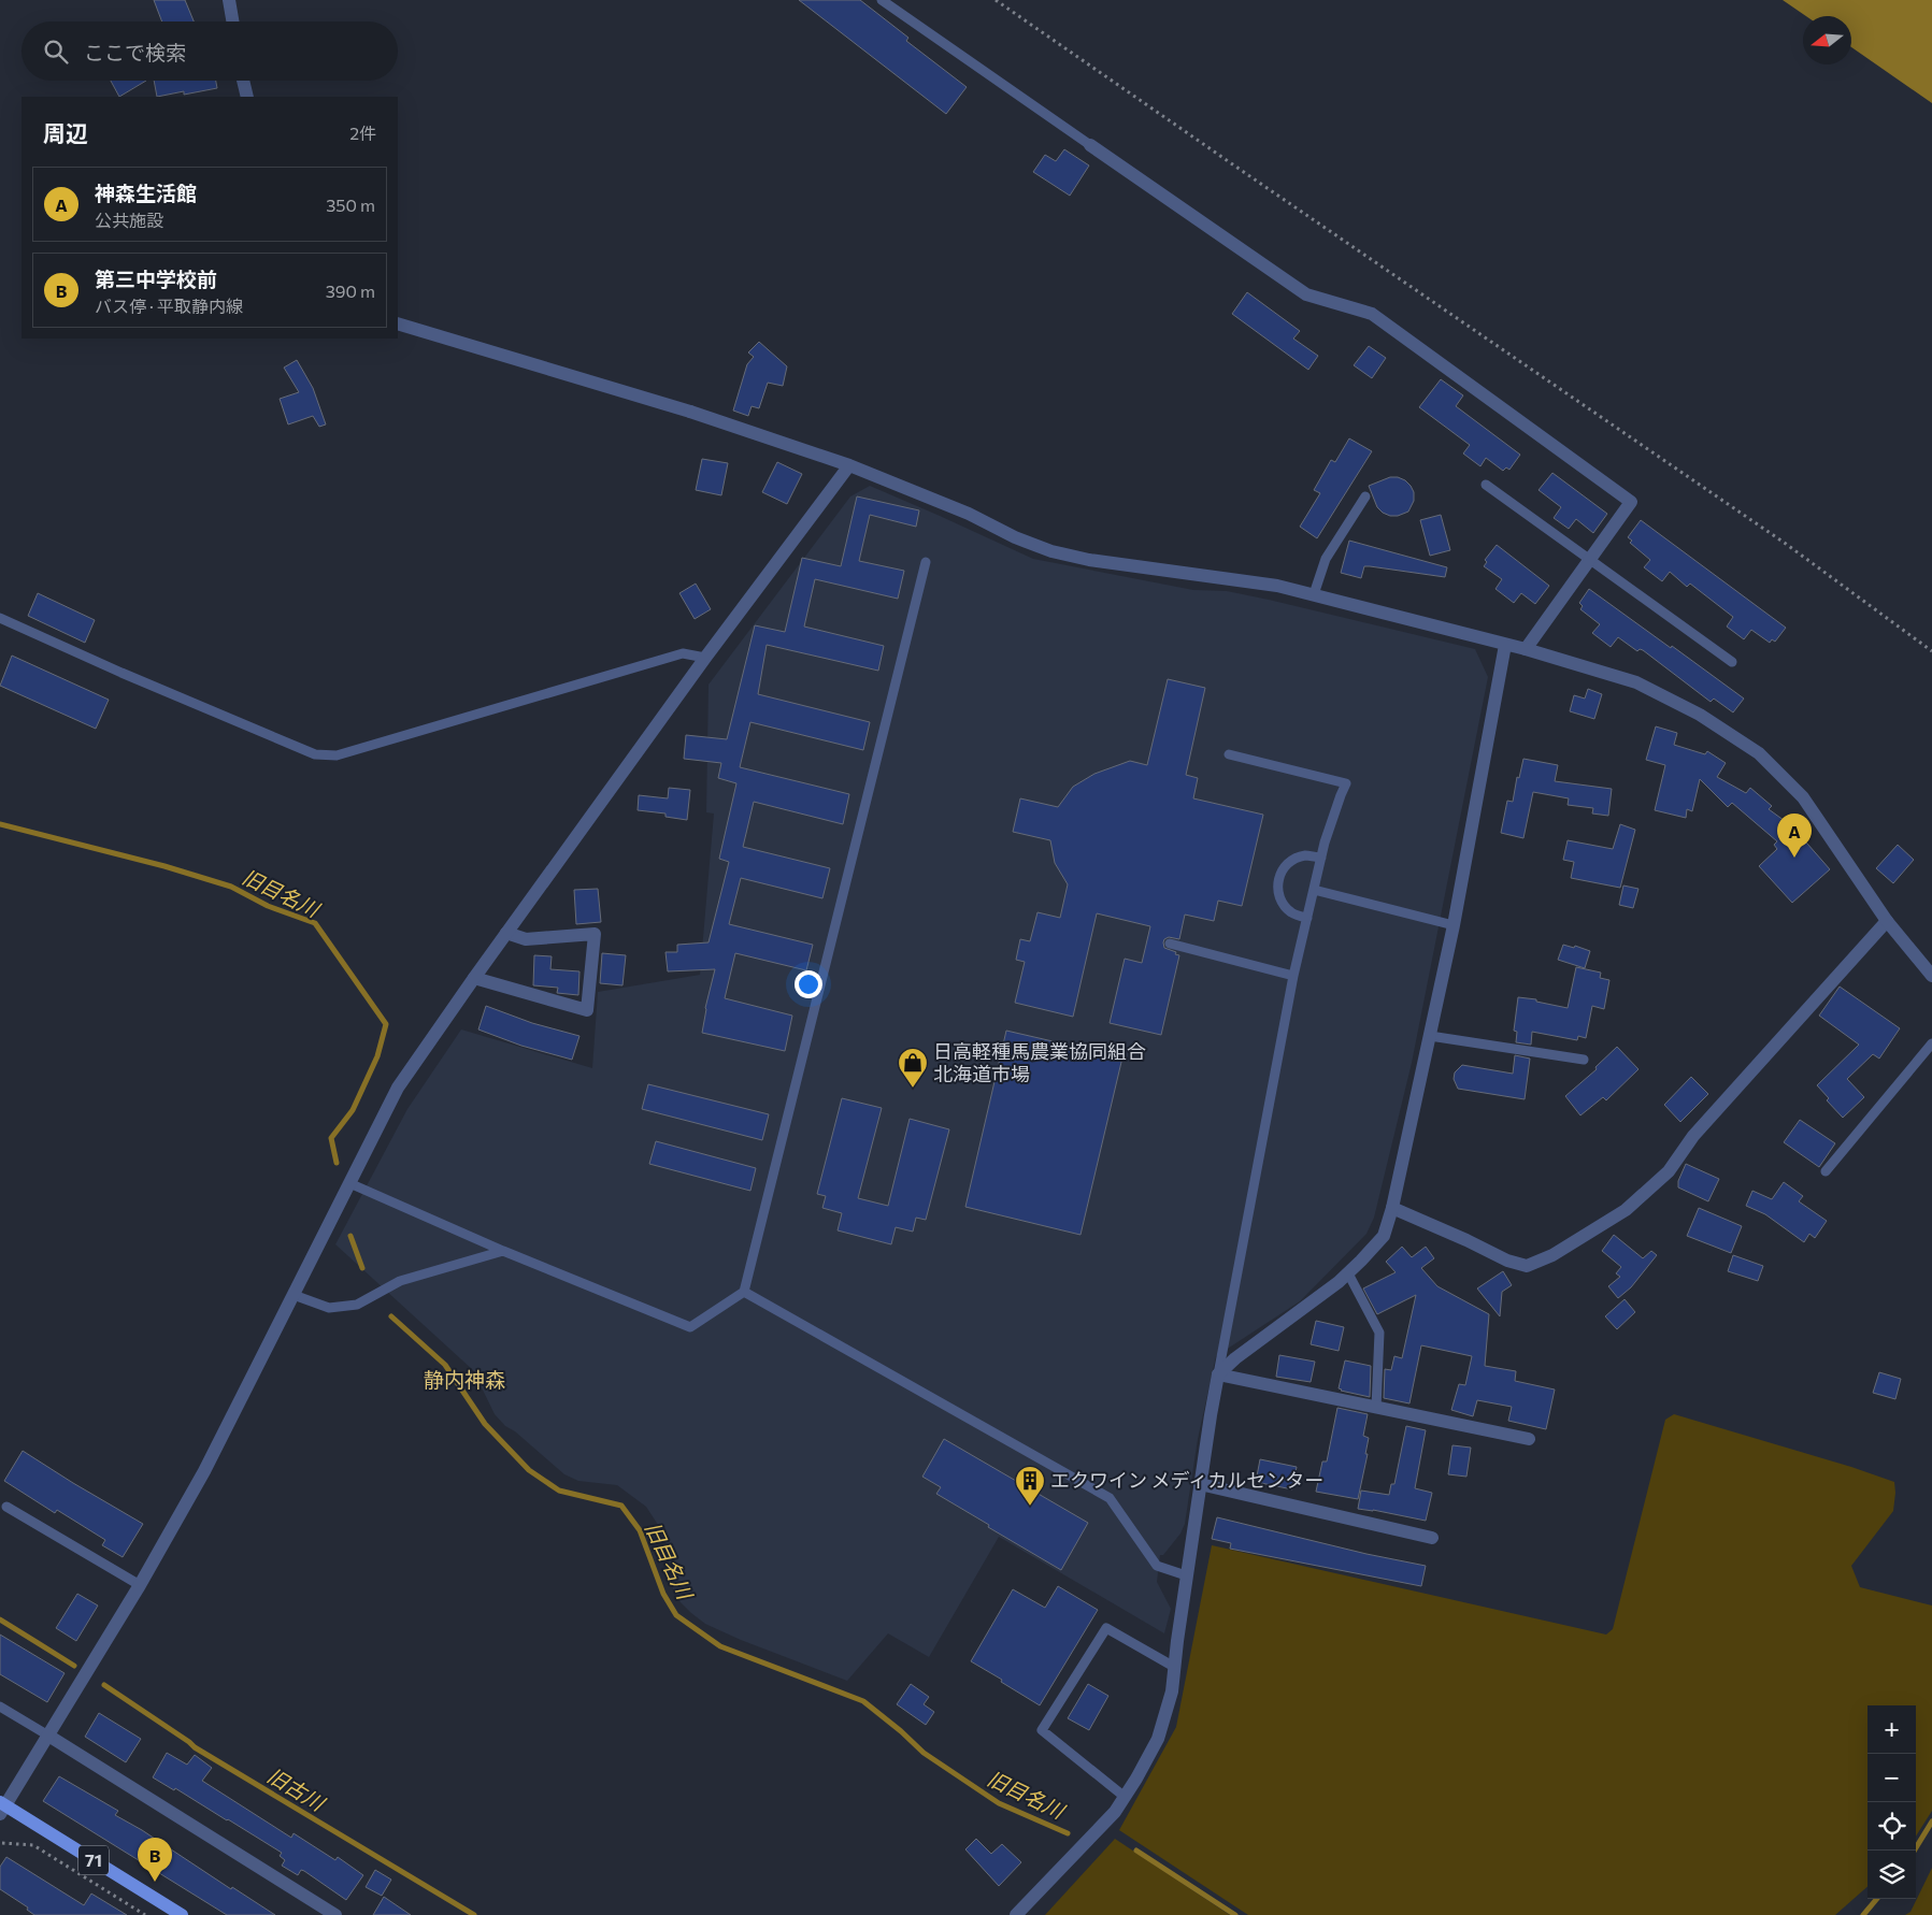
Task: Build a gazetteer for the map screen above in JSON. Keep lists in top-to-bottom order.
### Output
{
  "streets": {
    "main road": ["71"]
  },
  "districts": ["静内神森"],
  "water": ["旧目名川", "旧古川"],
  "places": {
    "shop": ["日高軽種馬農業協同組合 北海道市場"],
    "building": ["エクワイン メディカルセンター"]
  },
  "north": "left",
  "page": {
    "search": "ここで検索",
    "heading": ["周辺", "2件"],
    "list": [
      {
        "mark": "A",
        "name": "神森生活館",
        "note": "公共施設",
        "value": "350 m"
      },
      {
        "mark": "B",
        "name": "第三中学校前",
        "note": "バス停 · 平取静内線",
        "value": "390 m"
      }
    ],
    "pins": ["A", "B"],
    "map_buttons": ["+", "−"]
  }
}
